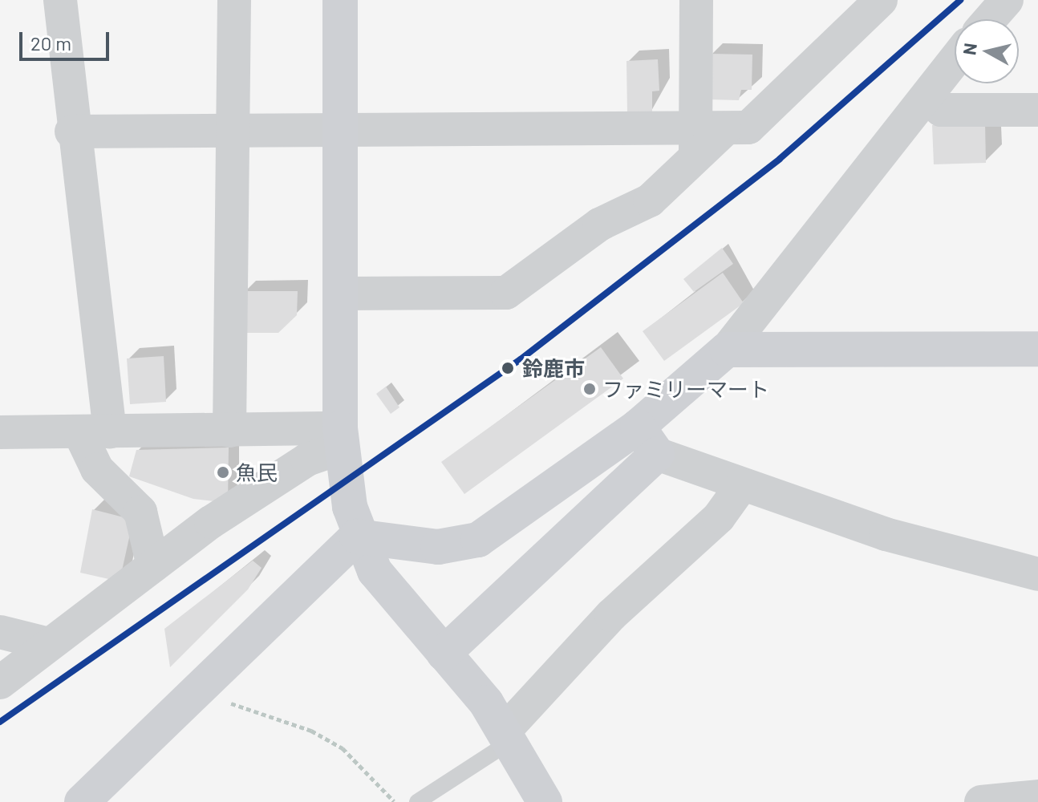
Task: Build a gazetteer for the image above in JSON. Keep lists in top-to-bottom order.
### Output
{
  "places": ["鈴鹿市", "ファミリーマート", "魚民"],
  "scale_bar": "20 m",
  "north": "left"
}
